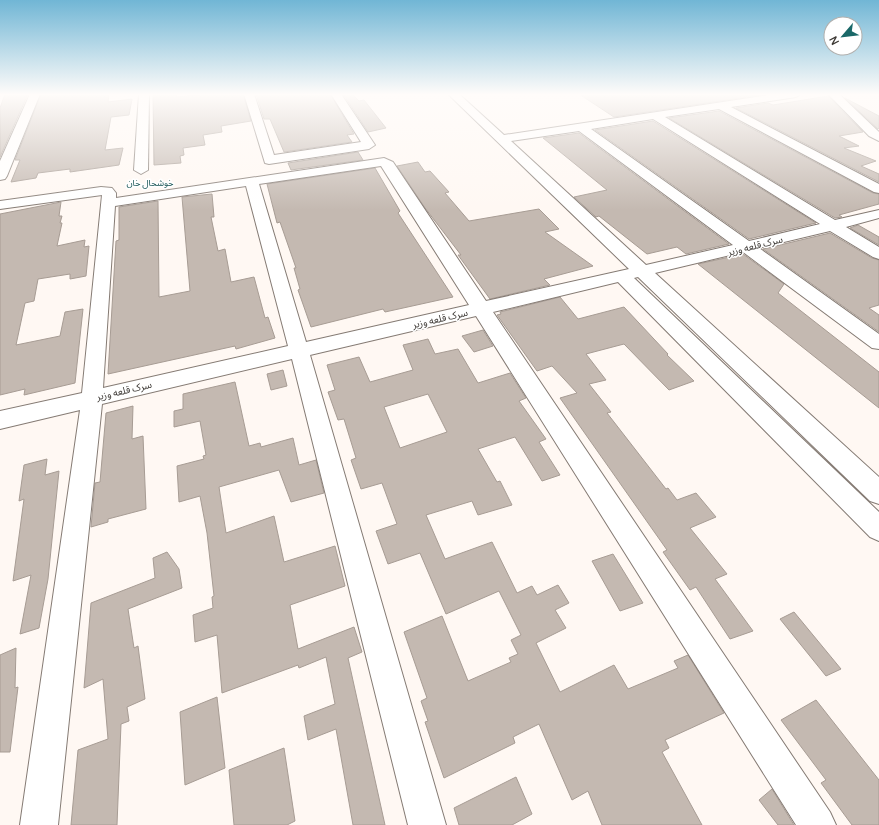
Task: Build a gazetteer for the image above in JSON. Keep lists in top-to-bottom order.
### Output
{
  "streets": {
    "street": ["سرک قلعه وزیر"]
  },
  "districts": ["خوشحال خان"],
  "north": "bottom left"
}
